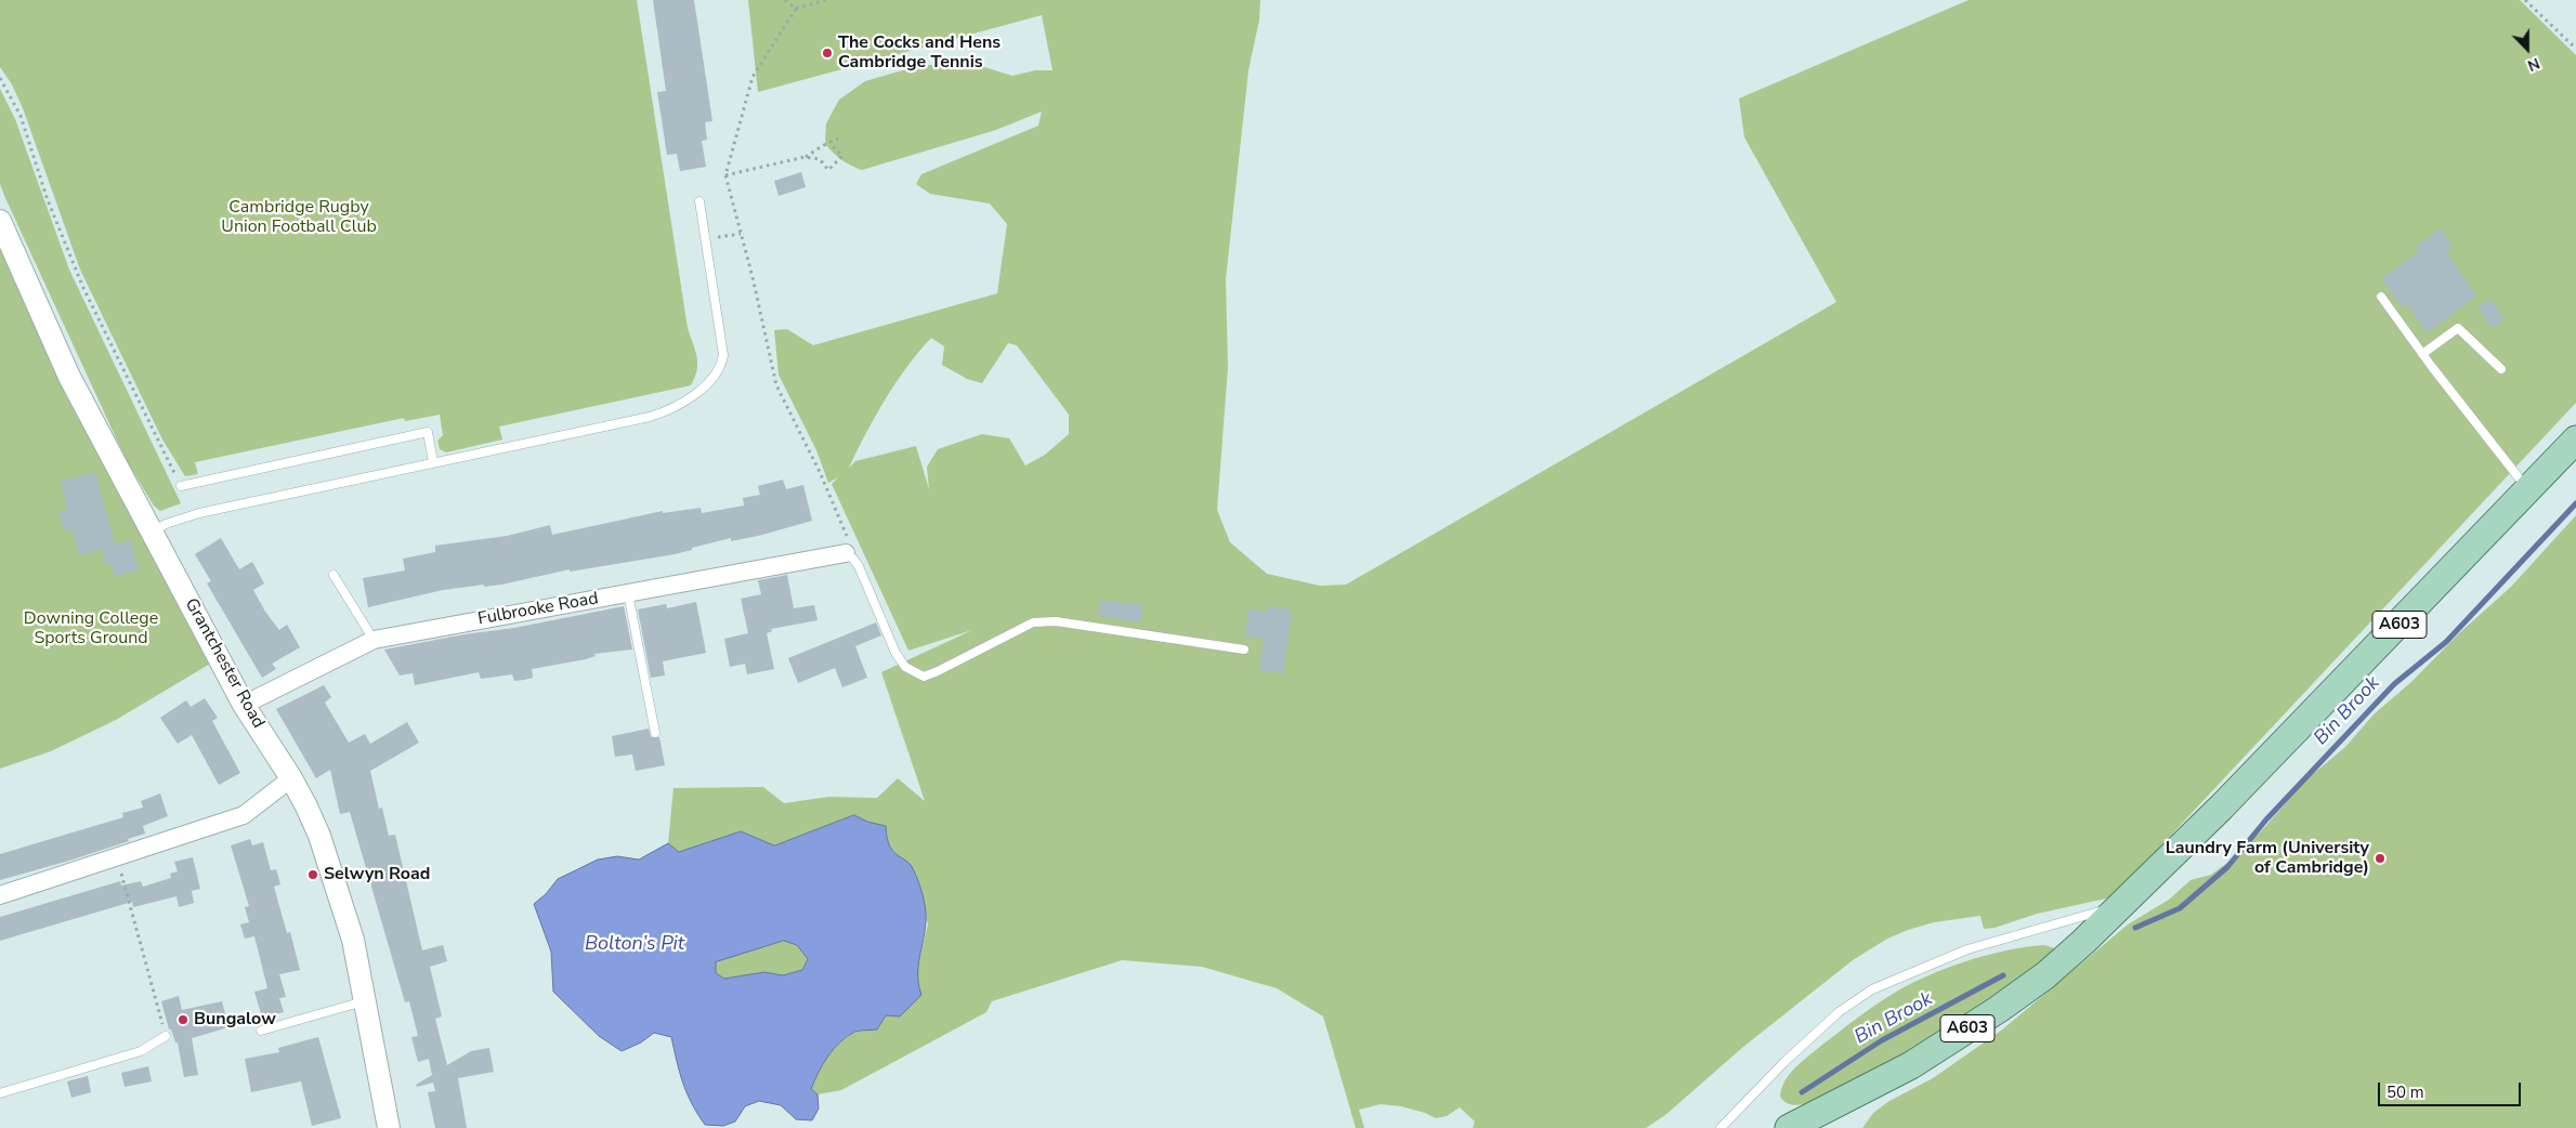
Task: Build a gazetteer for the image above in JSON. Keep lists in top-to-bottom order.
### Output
{
  "streets": {
    "main road": ["A603"],
    "street": ["Fulbrooke Road", "Grantchester Road"]
  },
  "crossings": [
    ["Fulbrooke Road", "Grantchester Road"]
  ],
  "water": ["Bin Brook", "Bolton’s Pit"],
  "parks": ["Cambridge Rugby Union Football Club", "Downing College Sports Ground"],
  "places": [
    "The Cocks and Hens Cambridge Tennis",
    "Laundry Farm (University of Cambridge)",
    "Selwyn Road",
    "Bungalow"
  ],
  "scale_bar": "50 m",
  "north": "bottom"
}
